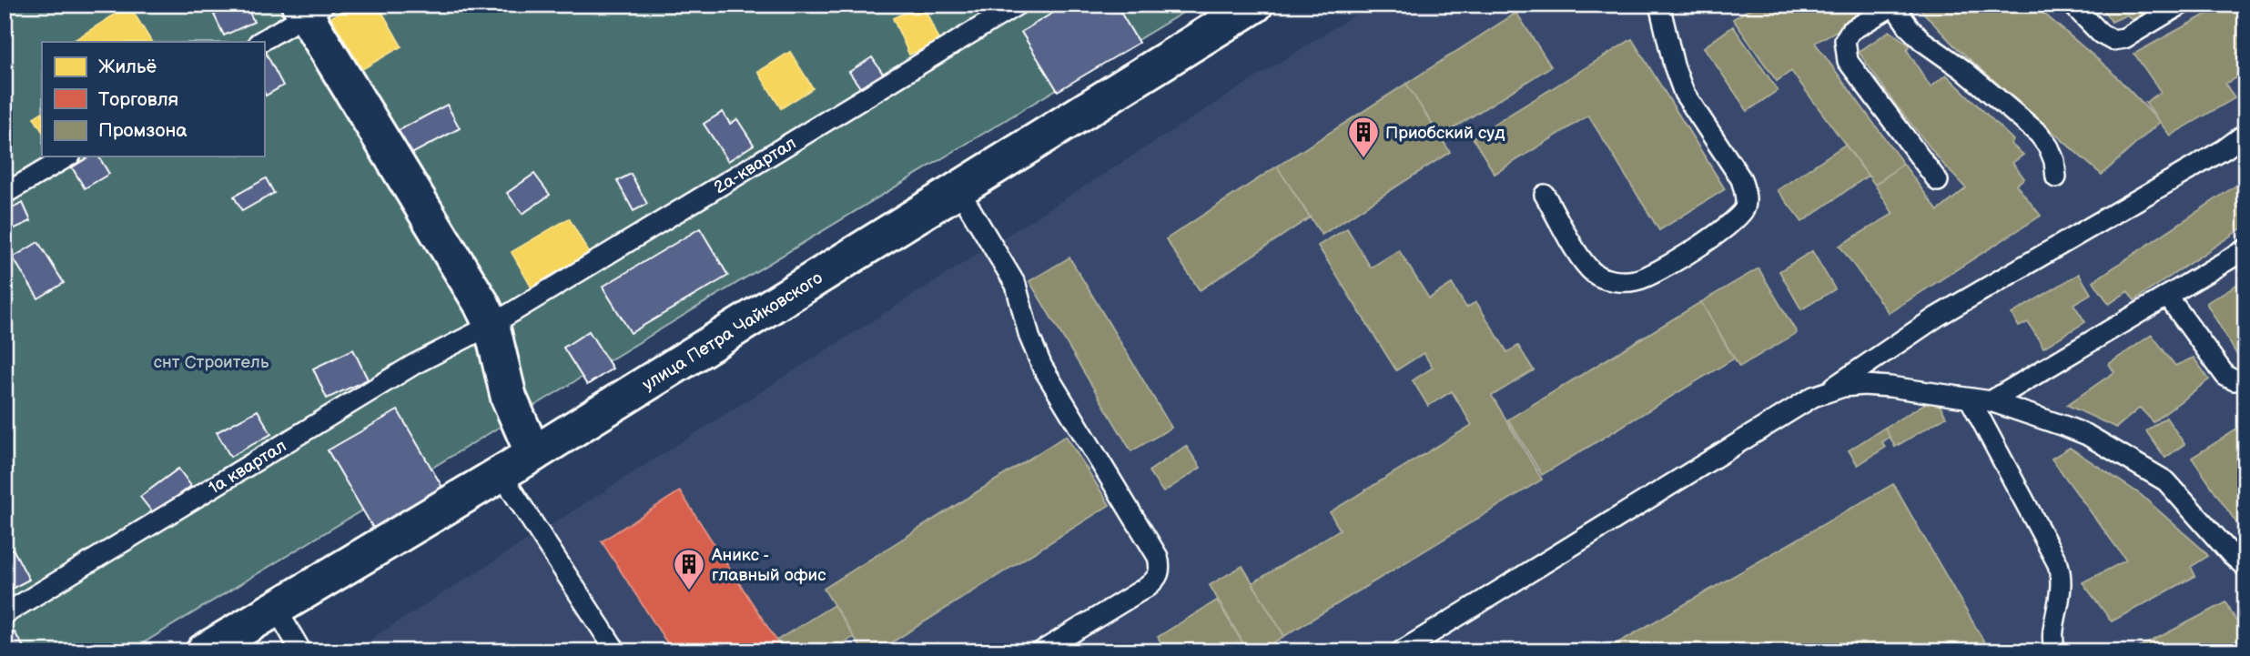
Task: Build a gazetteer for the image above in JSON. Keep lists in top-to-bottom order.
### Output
{
  "streets": {
    "street": ["улица Петра Чайковского"],
    "lane": ["2а-квартал", "1а квартал"]
  },
  "crossings": [
    ["2а-квартал", "1а квартал"]
  ],
  "parks": ["снт Строитель"],
  "places": {
    "building": ["Приобский суд", "Аникс - главный офис"]
  },
  "legend": ["Жильё", "Торговля", "Промзона"]
}
